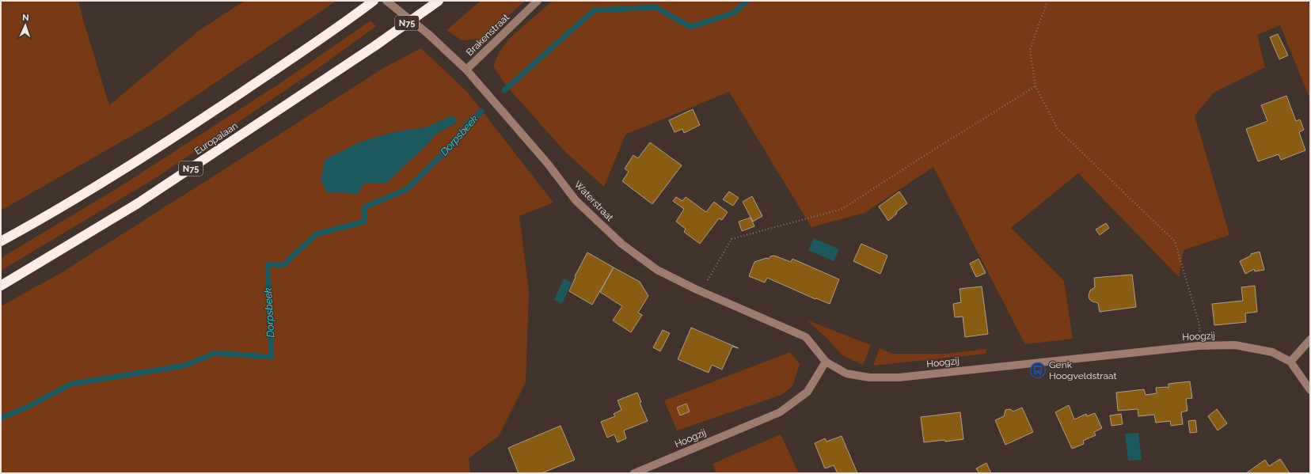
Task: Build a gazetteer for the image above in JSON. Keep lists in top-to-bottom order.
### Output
{
  "streets": {
    "highway": ["N75", "Europalaan"],
    "street": ["Brakenstraat", "Waterstraat", "Hoogzij"]
  },
  "crossings": [
    ["Brakenstraat", "Waterstraat"],
    ["Waterstraat", "Hoogzij"]
  ],
  "water": ["Dorpsbeek"],
  "places": {
    "bus stop": ["Genk Hoogveldstraat"]
  },
  "north": "top"
}
